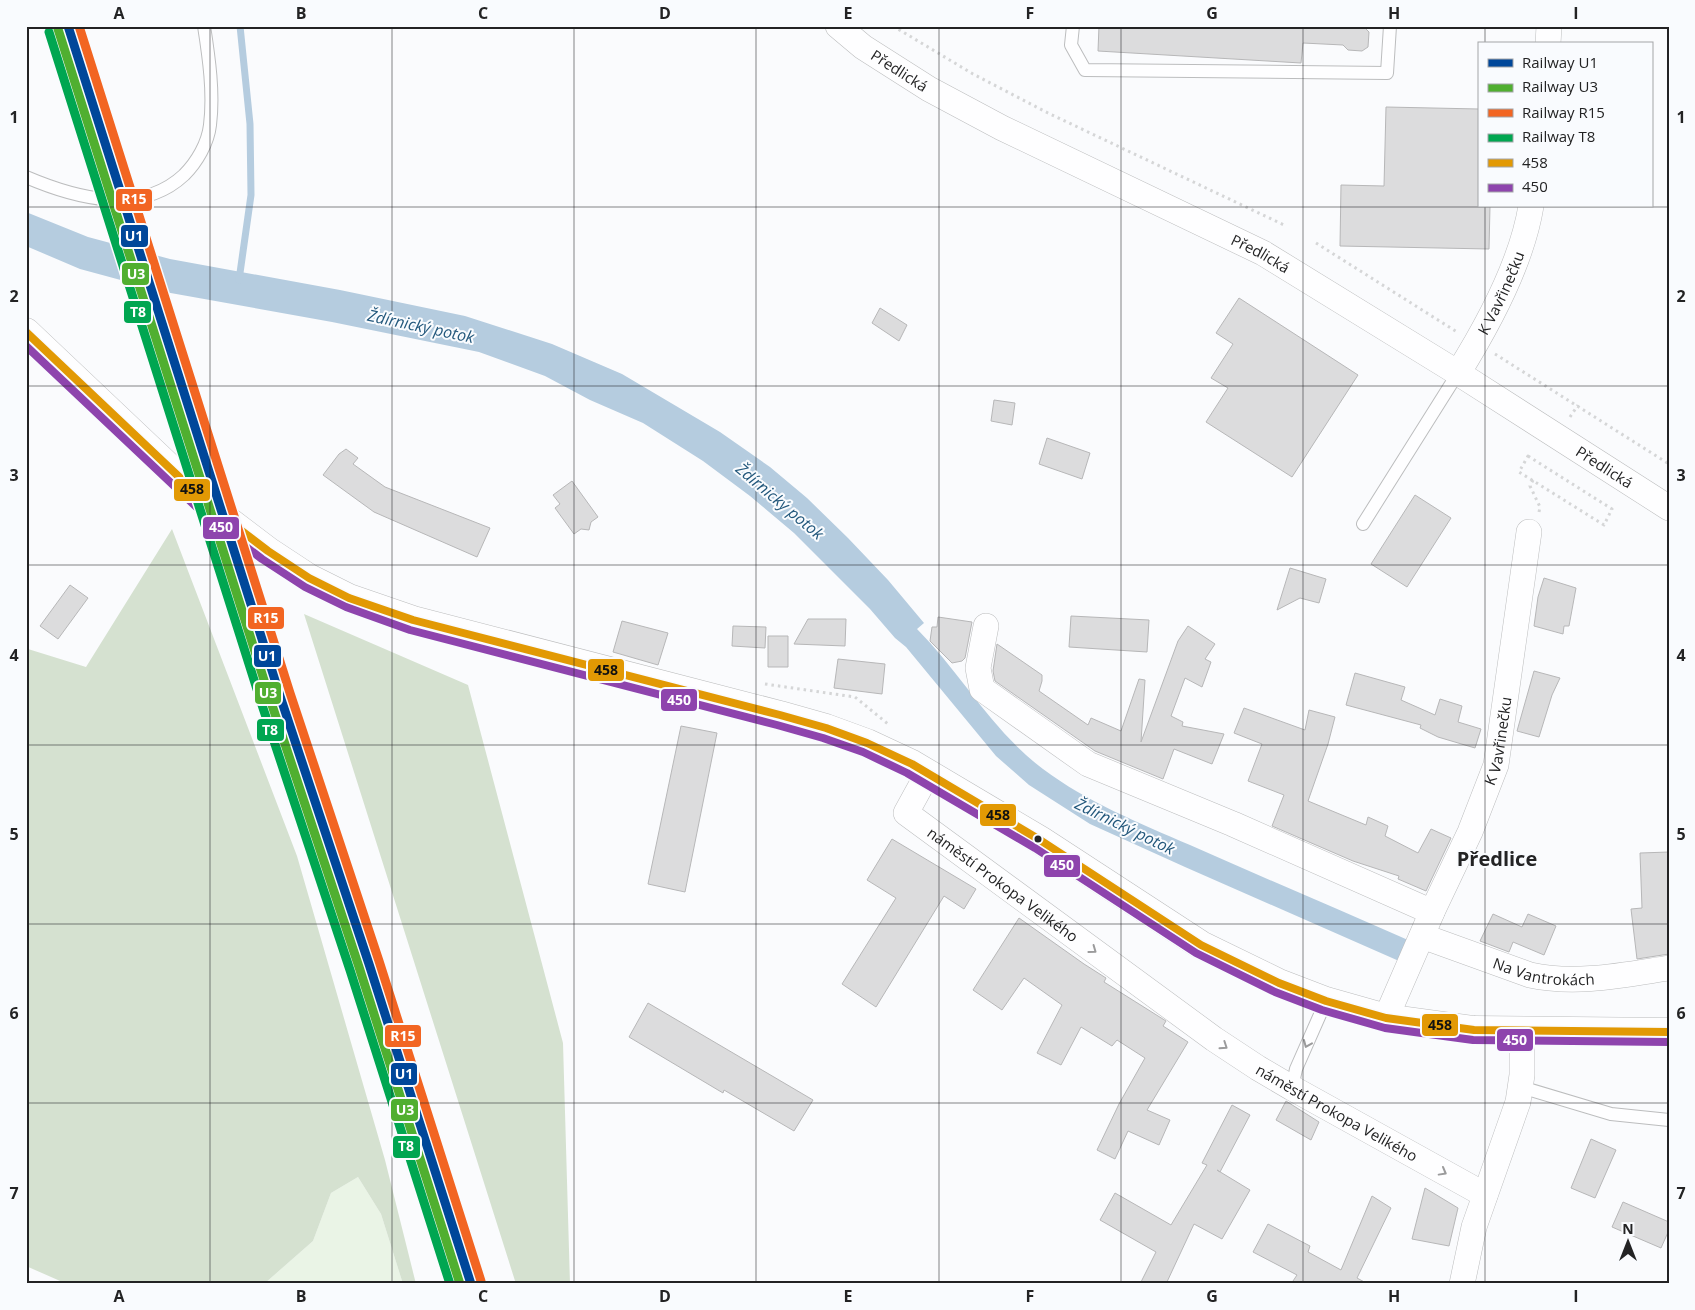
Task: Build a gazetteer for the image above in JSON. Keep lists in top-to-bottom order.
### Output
{
  "streets": {
    "street": [
      "Předlická",
      "K Vavřinečku",
      "náměstí Prokopa Velikého",
      "Na Vantrokách"
    ]
  },
  "crossings": [
    ["Předlická", "K Vavřinečku"],
    ["K Vavřinečku", "Na Vantrokách"]
  ],
  "districts": ["Předlice"],
  "water": ["Ždírnický potok"],
  "lines": [
    "rail line U1",
    "rail line R15",
    "rail line U3",
    "rail line T8",
    "transit line 458",
    "transit line 450"
  ],
  "legend": [
    "Railway U1",
    "Railway U3",
    "Railway R15",
    "Railway T8",
    "458",
    "450"
  ],
  "north": "top",
  "grid": {
    "columns": [
      "A",
      "B",
      "C",
      "D",
      "E",
      "F",
      "G",
      "H",
      "I"
    ],
    "rows": [
      "1",
      "2",
      "3",
      "4",
      "5",
      "6",
      "7"
    ]
  }
}
